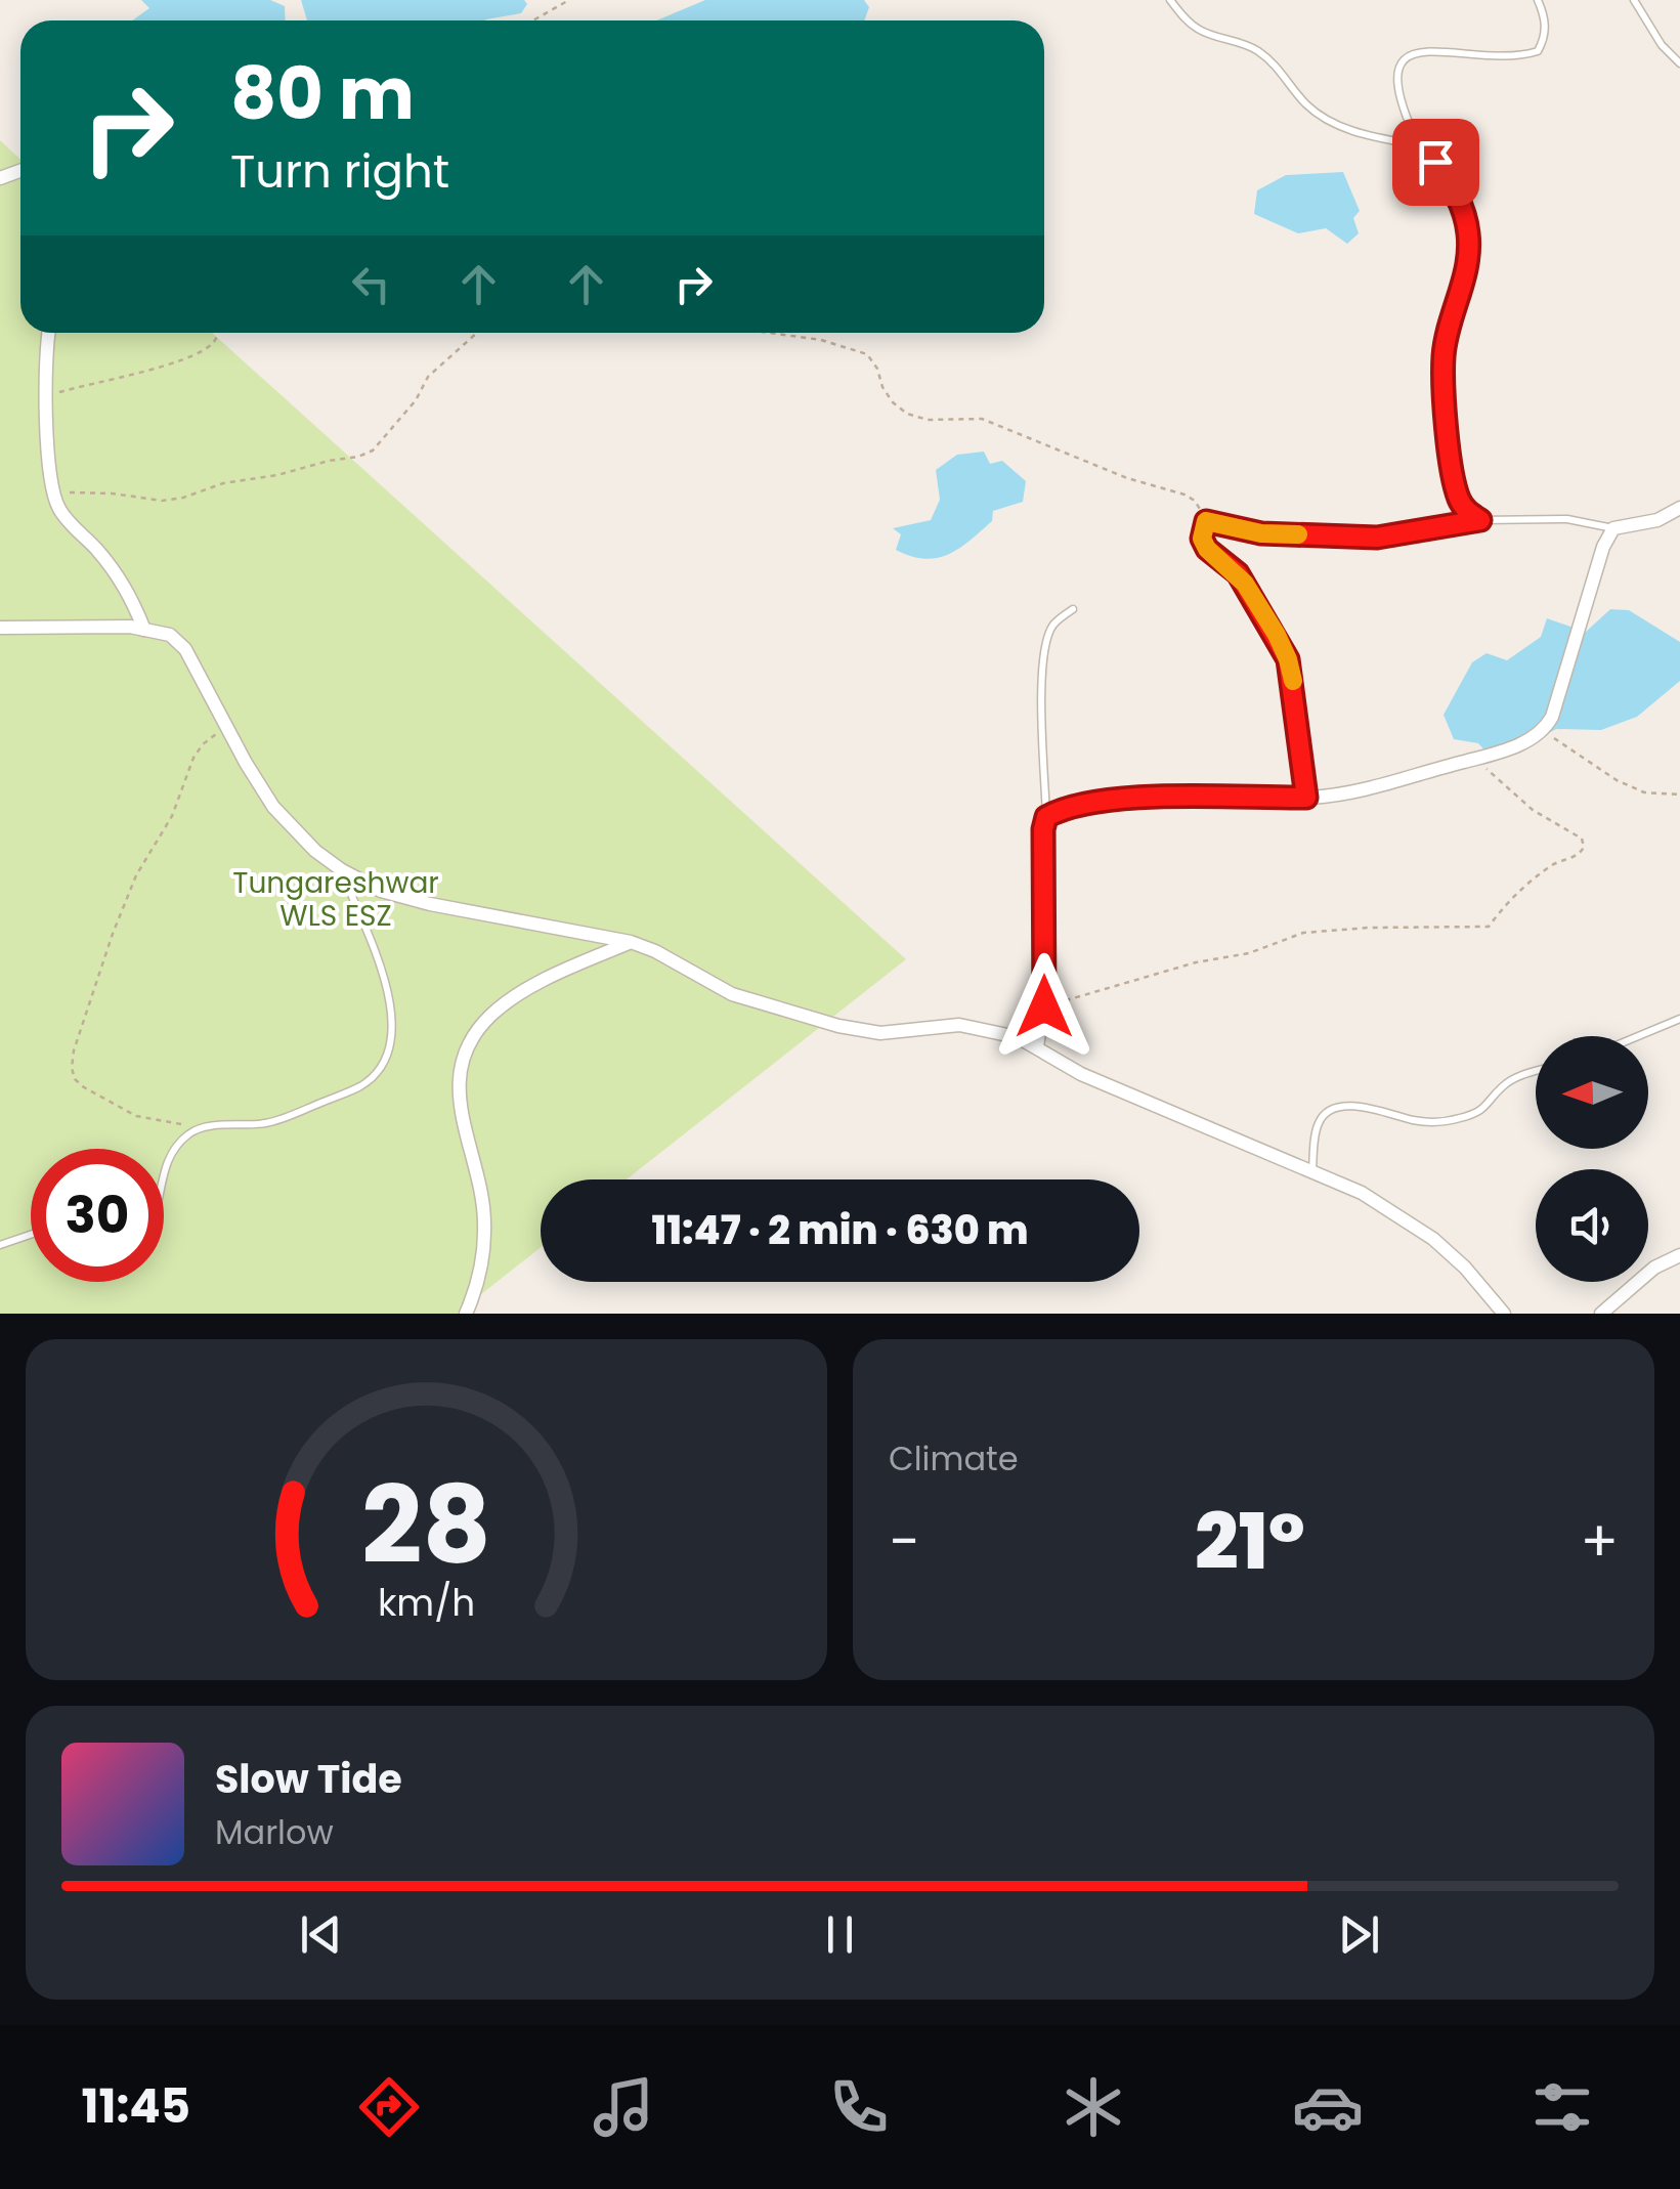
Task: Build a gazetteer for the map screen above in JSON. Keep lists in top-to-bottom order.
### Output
{
  "parks": ["Tungareshwar WLS ESZ"],
  "north": "left",
  "page": {
    "turn": ["80 m", "Turn right"],
    "limit": "30",
    "trip": "11:47 · 2 min · 630 m",
    "tile": "Climate",
    "heat": ["−", "21°", "+"],
    "song": ["Slow Tide", "Marlow"],
    "tabs": "11:45",
    "gauge": ["28", "km/h"]
  }
}
